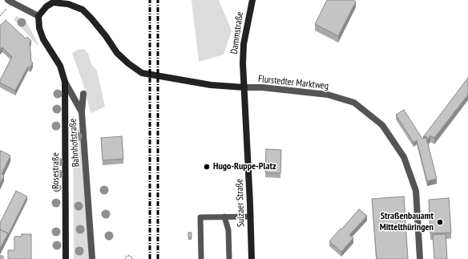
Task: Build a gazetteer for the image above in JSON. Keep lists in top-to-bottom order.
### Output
{
  "streets": {
    "main road": [
      "Dammstraße",
      "Bahnhofstraße",
      "Rosestraße",
      "Sulzaer Straße"
    ],
    "street": ["Flurstedter Marktweg"]
  },
  "crossings": [
    ["Dammstraße", "Flurstedter Marktweg"],
    ["Dammstraße", "Sulzaer Straße"],
    ["Flurstedter Marktweg", "Sulzaer Straße"],
    ["Bahnhofstraße", "Rosestraße"]
  ],
  "places": ["Hugo-Ruppe-Platz", "Straßenbauamt Mittelthüringen"]
}
